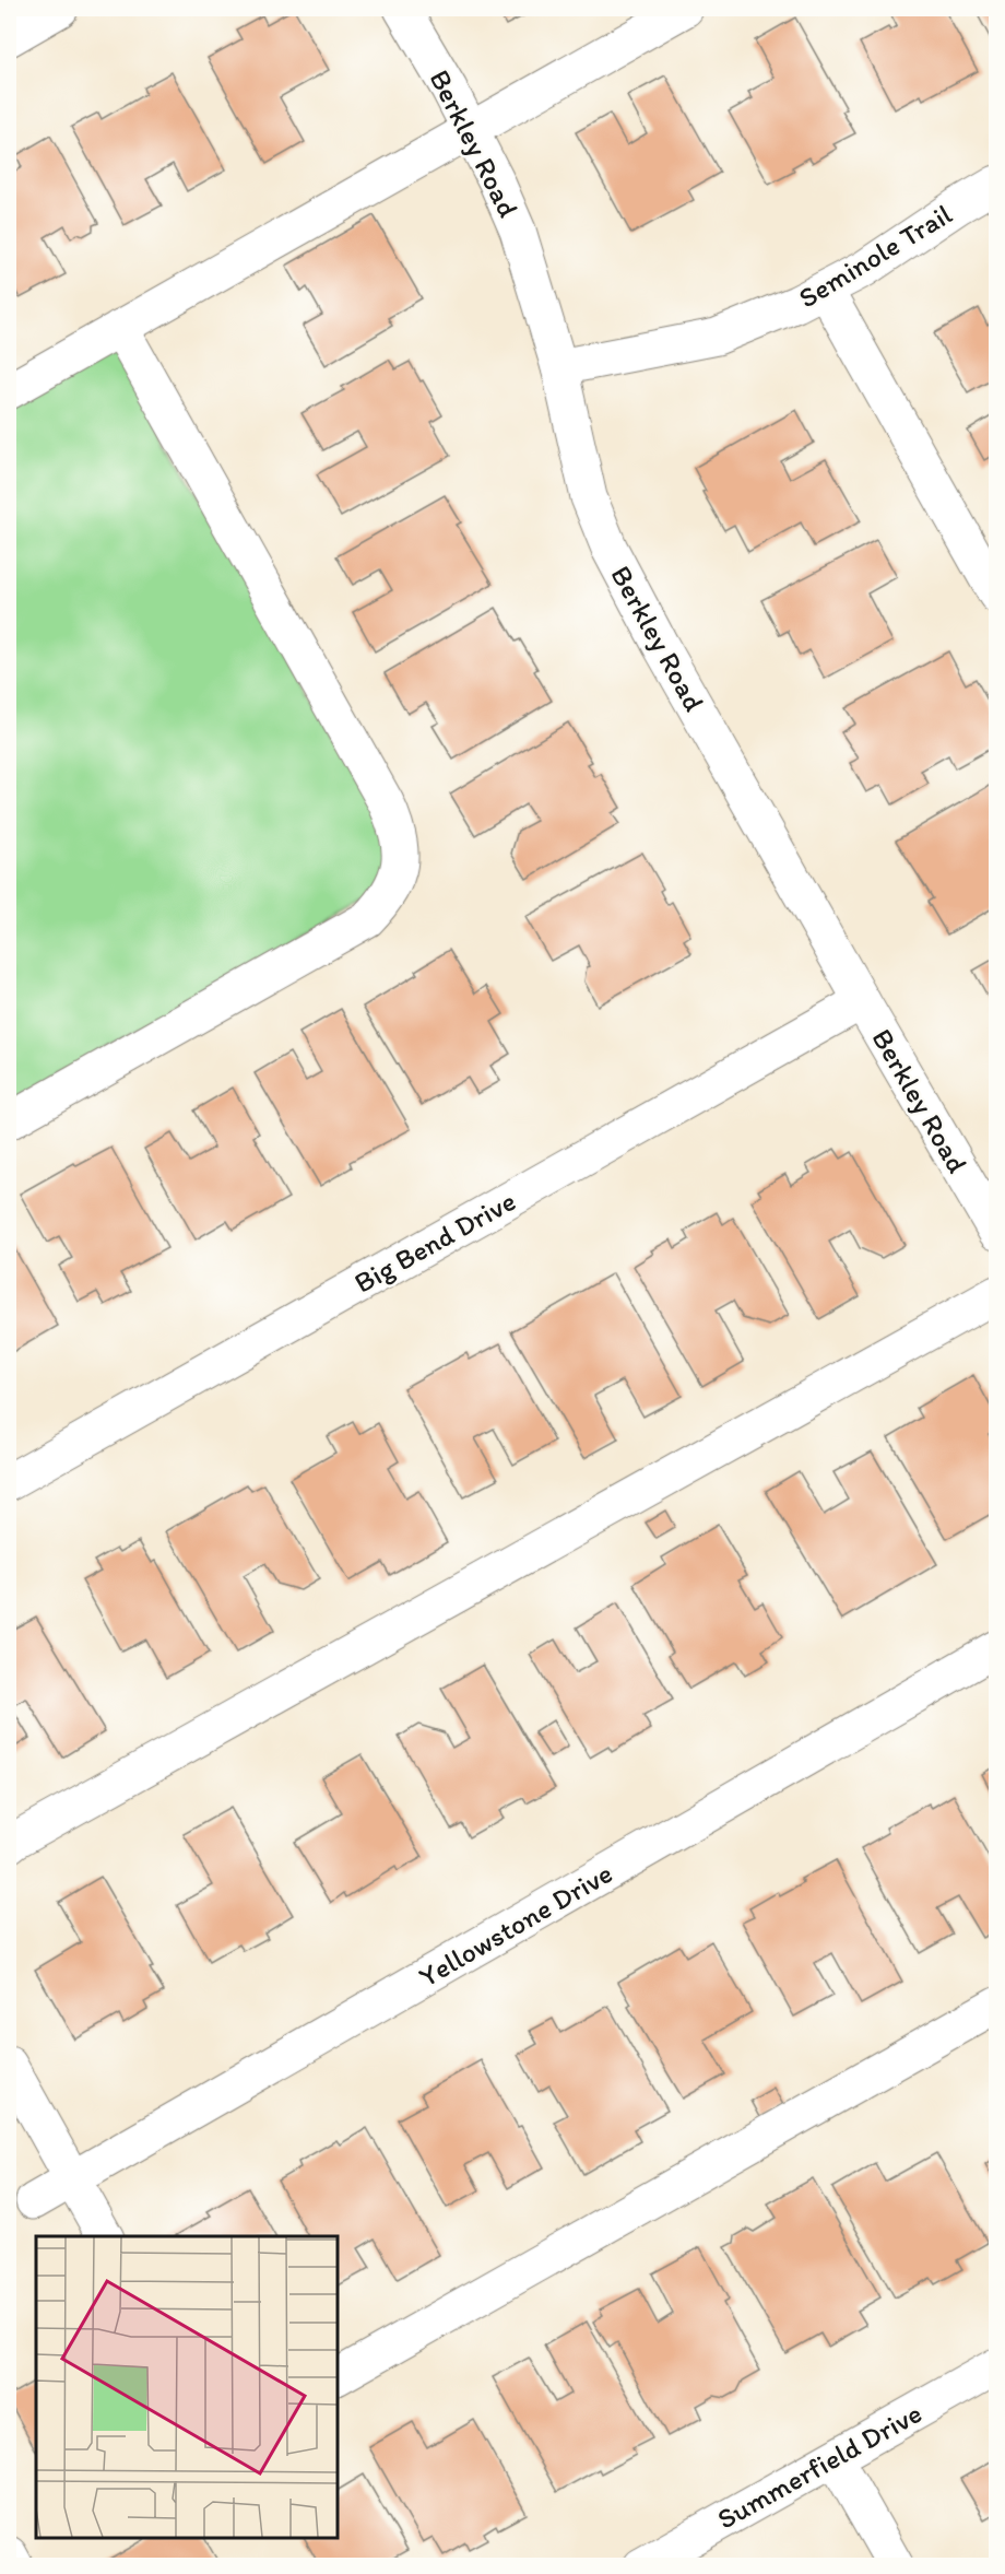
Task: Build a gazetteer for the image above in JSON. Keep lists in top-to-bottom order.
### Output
{
  "streets": {
    "street": [
      "Berkley Road",
      "Seminole Trail",
      "Big Bend Drive",
      "Yellowstone Drive",
      "Summerfield Drive"
    ]
  },
  "crossings": [
    ["Berkley Road", "Seminole Trail"],
    ["Berkley Road", "Big Bend Drive"]
  ]
}
